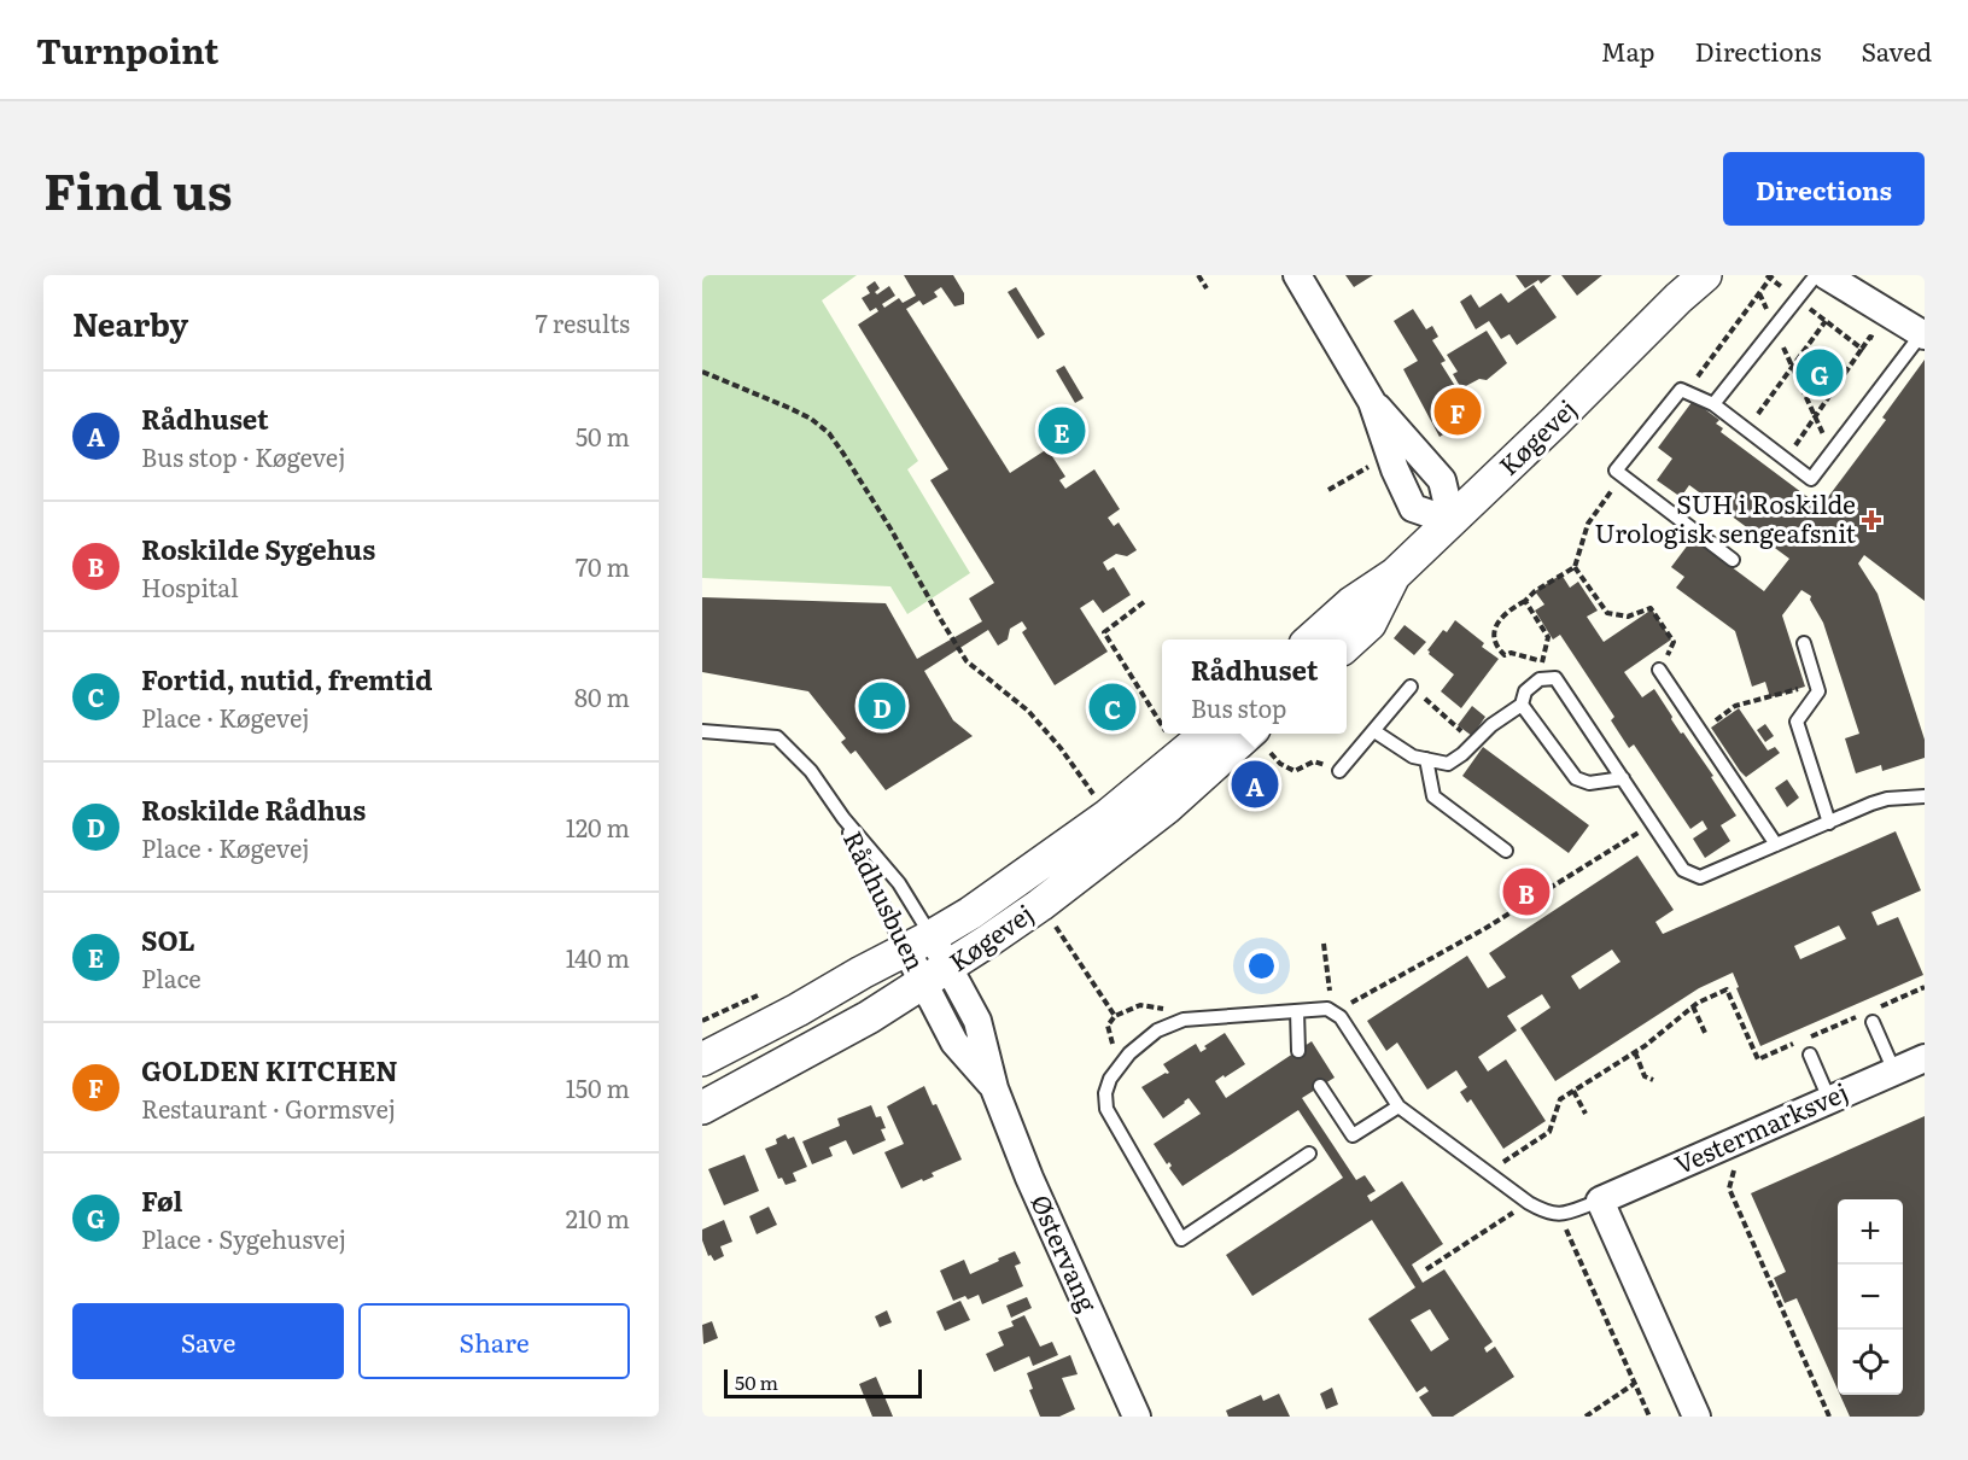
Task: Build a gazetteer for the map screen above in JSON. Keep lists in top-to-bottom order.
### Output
{
  "streets": {
    "street": [
      "Køgevej",
      "Rådhusbuen",
      "Vestermarksvej",
      "Østervang"
    ]
  },
  "crossings": [
    ["Køgevej", "Rådhusbuen"],
    ["Køgevej", "Østervang"],
    ["Rådhusbuen", "Østervang"]
  ],
  "places": {
    "health": ["SUH i Roskilde Urologisk sengeafsnit"]
  },
  "scale_bar": "50 m",
  "page": {
    "header": "Turnpoint",
    "nav": ["Map", "Directions", "Saved"],
    "title": "Find us",
    "buttons": [
      "Directions",
      ["Save", "Share"]
    ],
    "heading": ["Nearby", "7 results"],
    "pins": [
      "G",
      "F",
      "E",
      "D",
      "C",
      "A",
      "B"
    ],
    "list": [
      {
        "mark": "A",
        "name": "Rådhuset",
        "note": "Bus stop · Køgevej",
        "value": "50 m"
      },
      {
        "mark": "B",
        "name": "Roskilde Sygehus",
        "note": "Hospital",
        "value": "70 m"
      },
      {
        "mark": "C",
        "name": "Fortid, nutid, fremtid",
        "note": "Place · Køgevej",
        "value": "80 m"
      },
      {
        "mark": "D",
        "name": "Roskilde Rådhus",
        "note": "Place · Køgevej",
        "value": "120 m"
      },
      {
        "mark": "E",
        "name": "SOL",
        "note": "Place",
        "value": "140 m"
      },
      {
        "mark": "F",
        "name": "GOLDEN KITCHEN",
        "note": "Restaurant · Gormsvej",
        "value": "150 m"
      },
      {
        "mark": "G",
        "name": "Føl",
        "note": "Place · Sygehusvej",
        "value": "210 m"
      }
    ],
    "popup": ["Rådhuset", "Bus stop"],
    "map_buttons": ["+", "−"],
    "scale": "50 m"
  }
}
